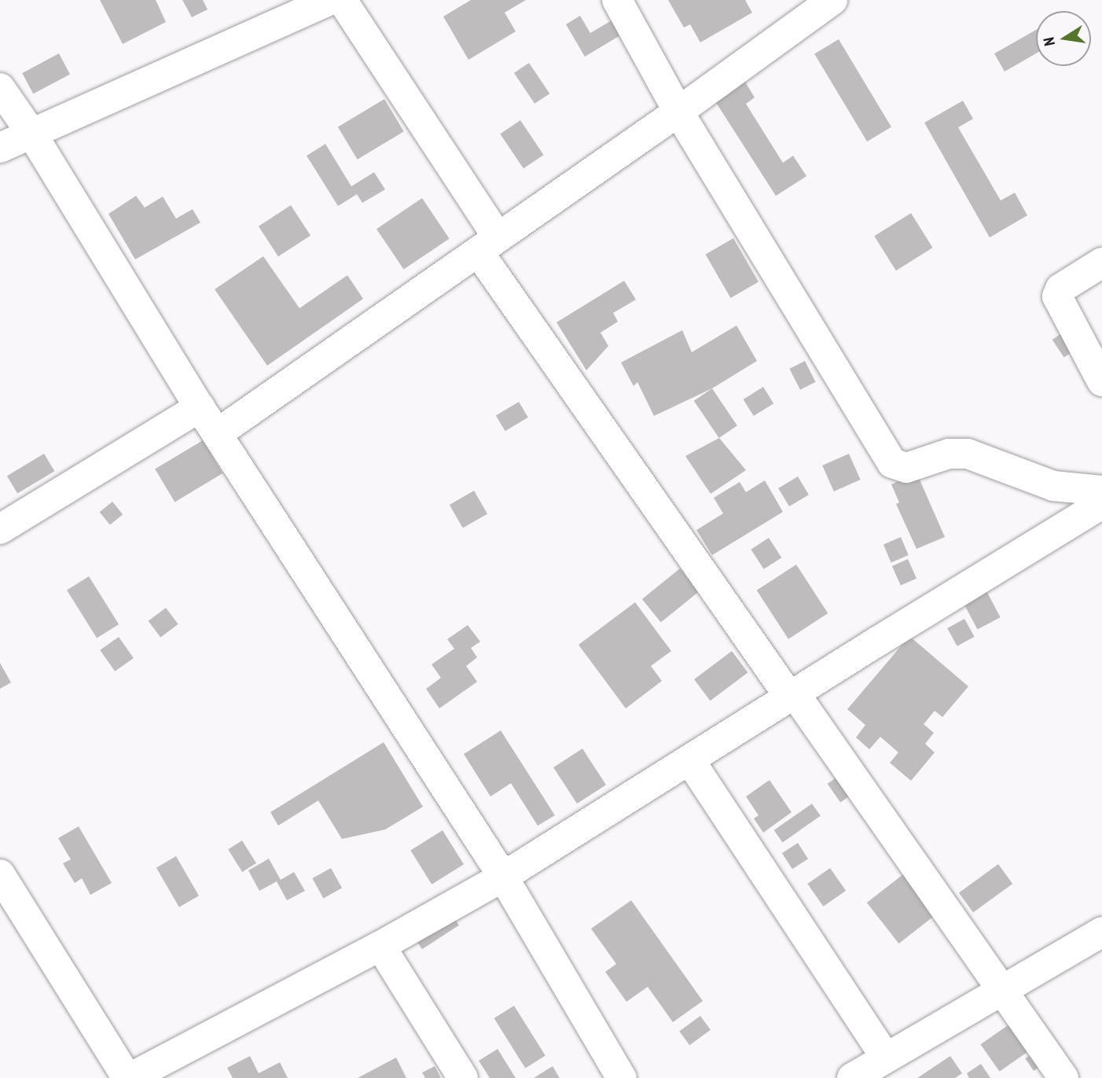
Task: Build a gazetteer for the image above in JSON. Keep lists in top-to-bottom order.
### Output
{
  "north": "left"
}
